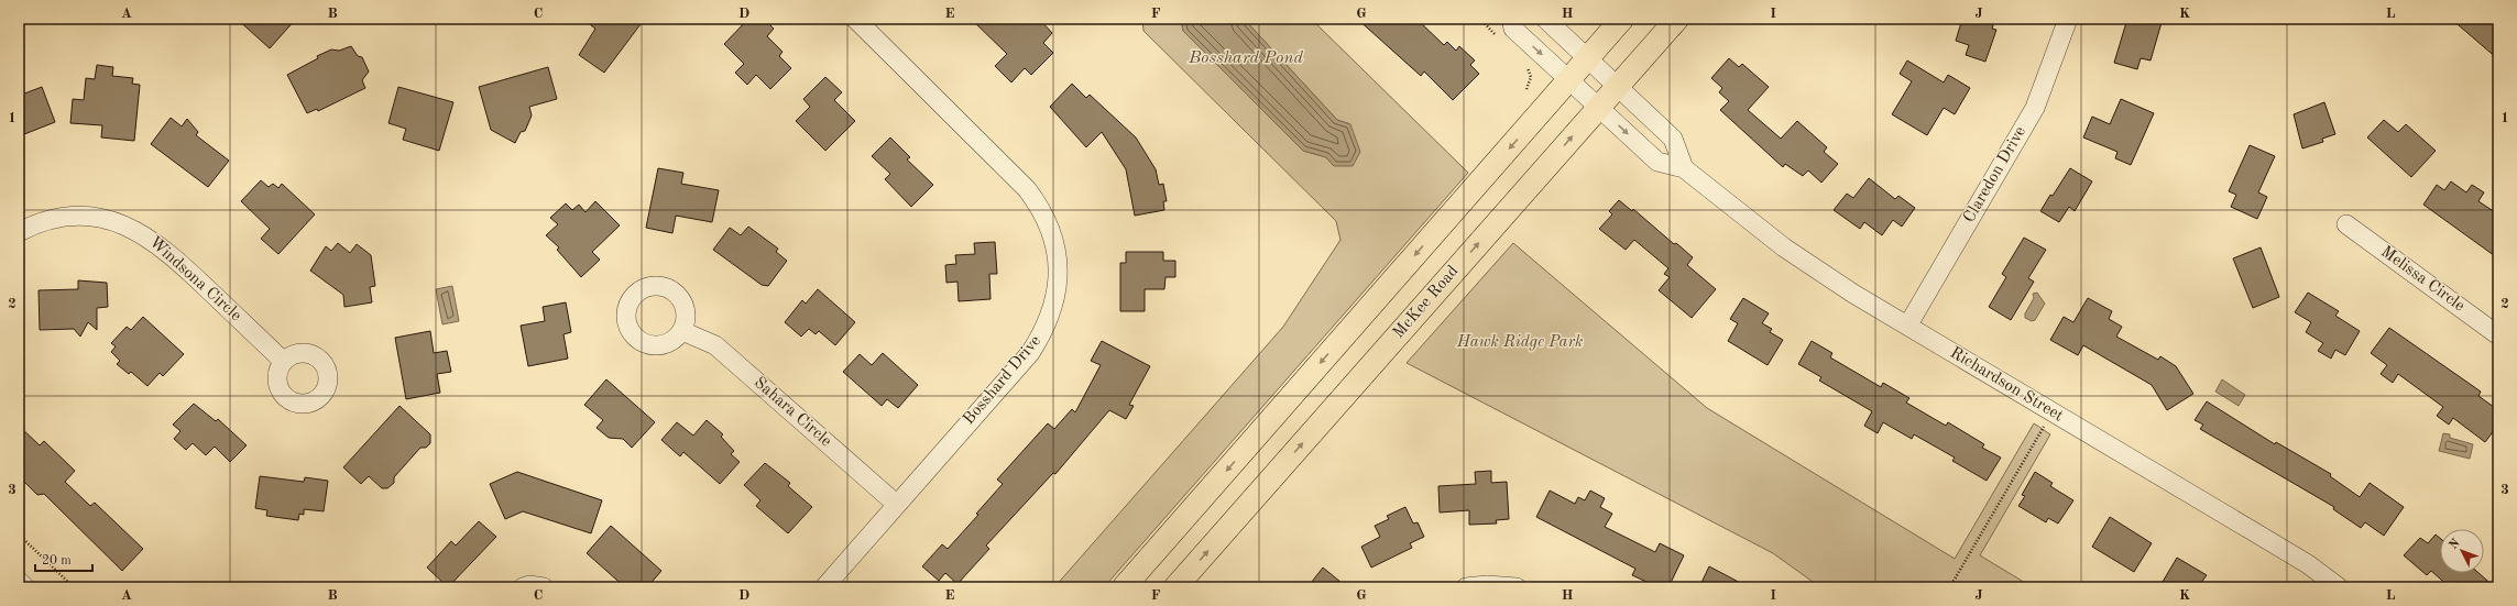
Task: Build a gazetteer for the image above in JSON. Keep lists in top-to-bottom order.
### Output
{
  "streets": {
    "main road": ["McKee Road"],
    "street": [
      "Claredon Drive",
      "Windsona Circle",
      "Melissa Circle",
      "Bosshard Drive",
      "Richardson Street",
      "Sahara Circle"
    ]
  },
  "crossings": [
    ["Claredon Drive", "Richardson Street"],
    ["McKee Road", "Richardson Street"],
    ["Bosshard Drive", "Sahara Circle"]
  ],
  "water": ["Bosshard Pond"],
  "parks": ["Hawk Ridge Park"],
  "scale_bar": "20 m",
  "north": "top left",
  "grid": {
    "columns": [
      "A",
      "B",
      "C",
      "D",
      "E",
      "F",
      "G",
      "H",
      "I",
      "J",
      "K",
      "L"
    ],
    "rows": ["1", "2", "3"]
  }
}
